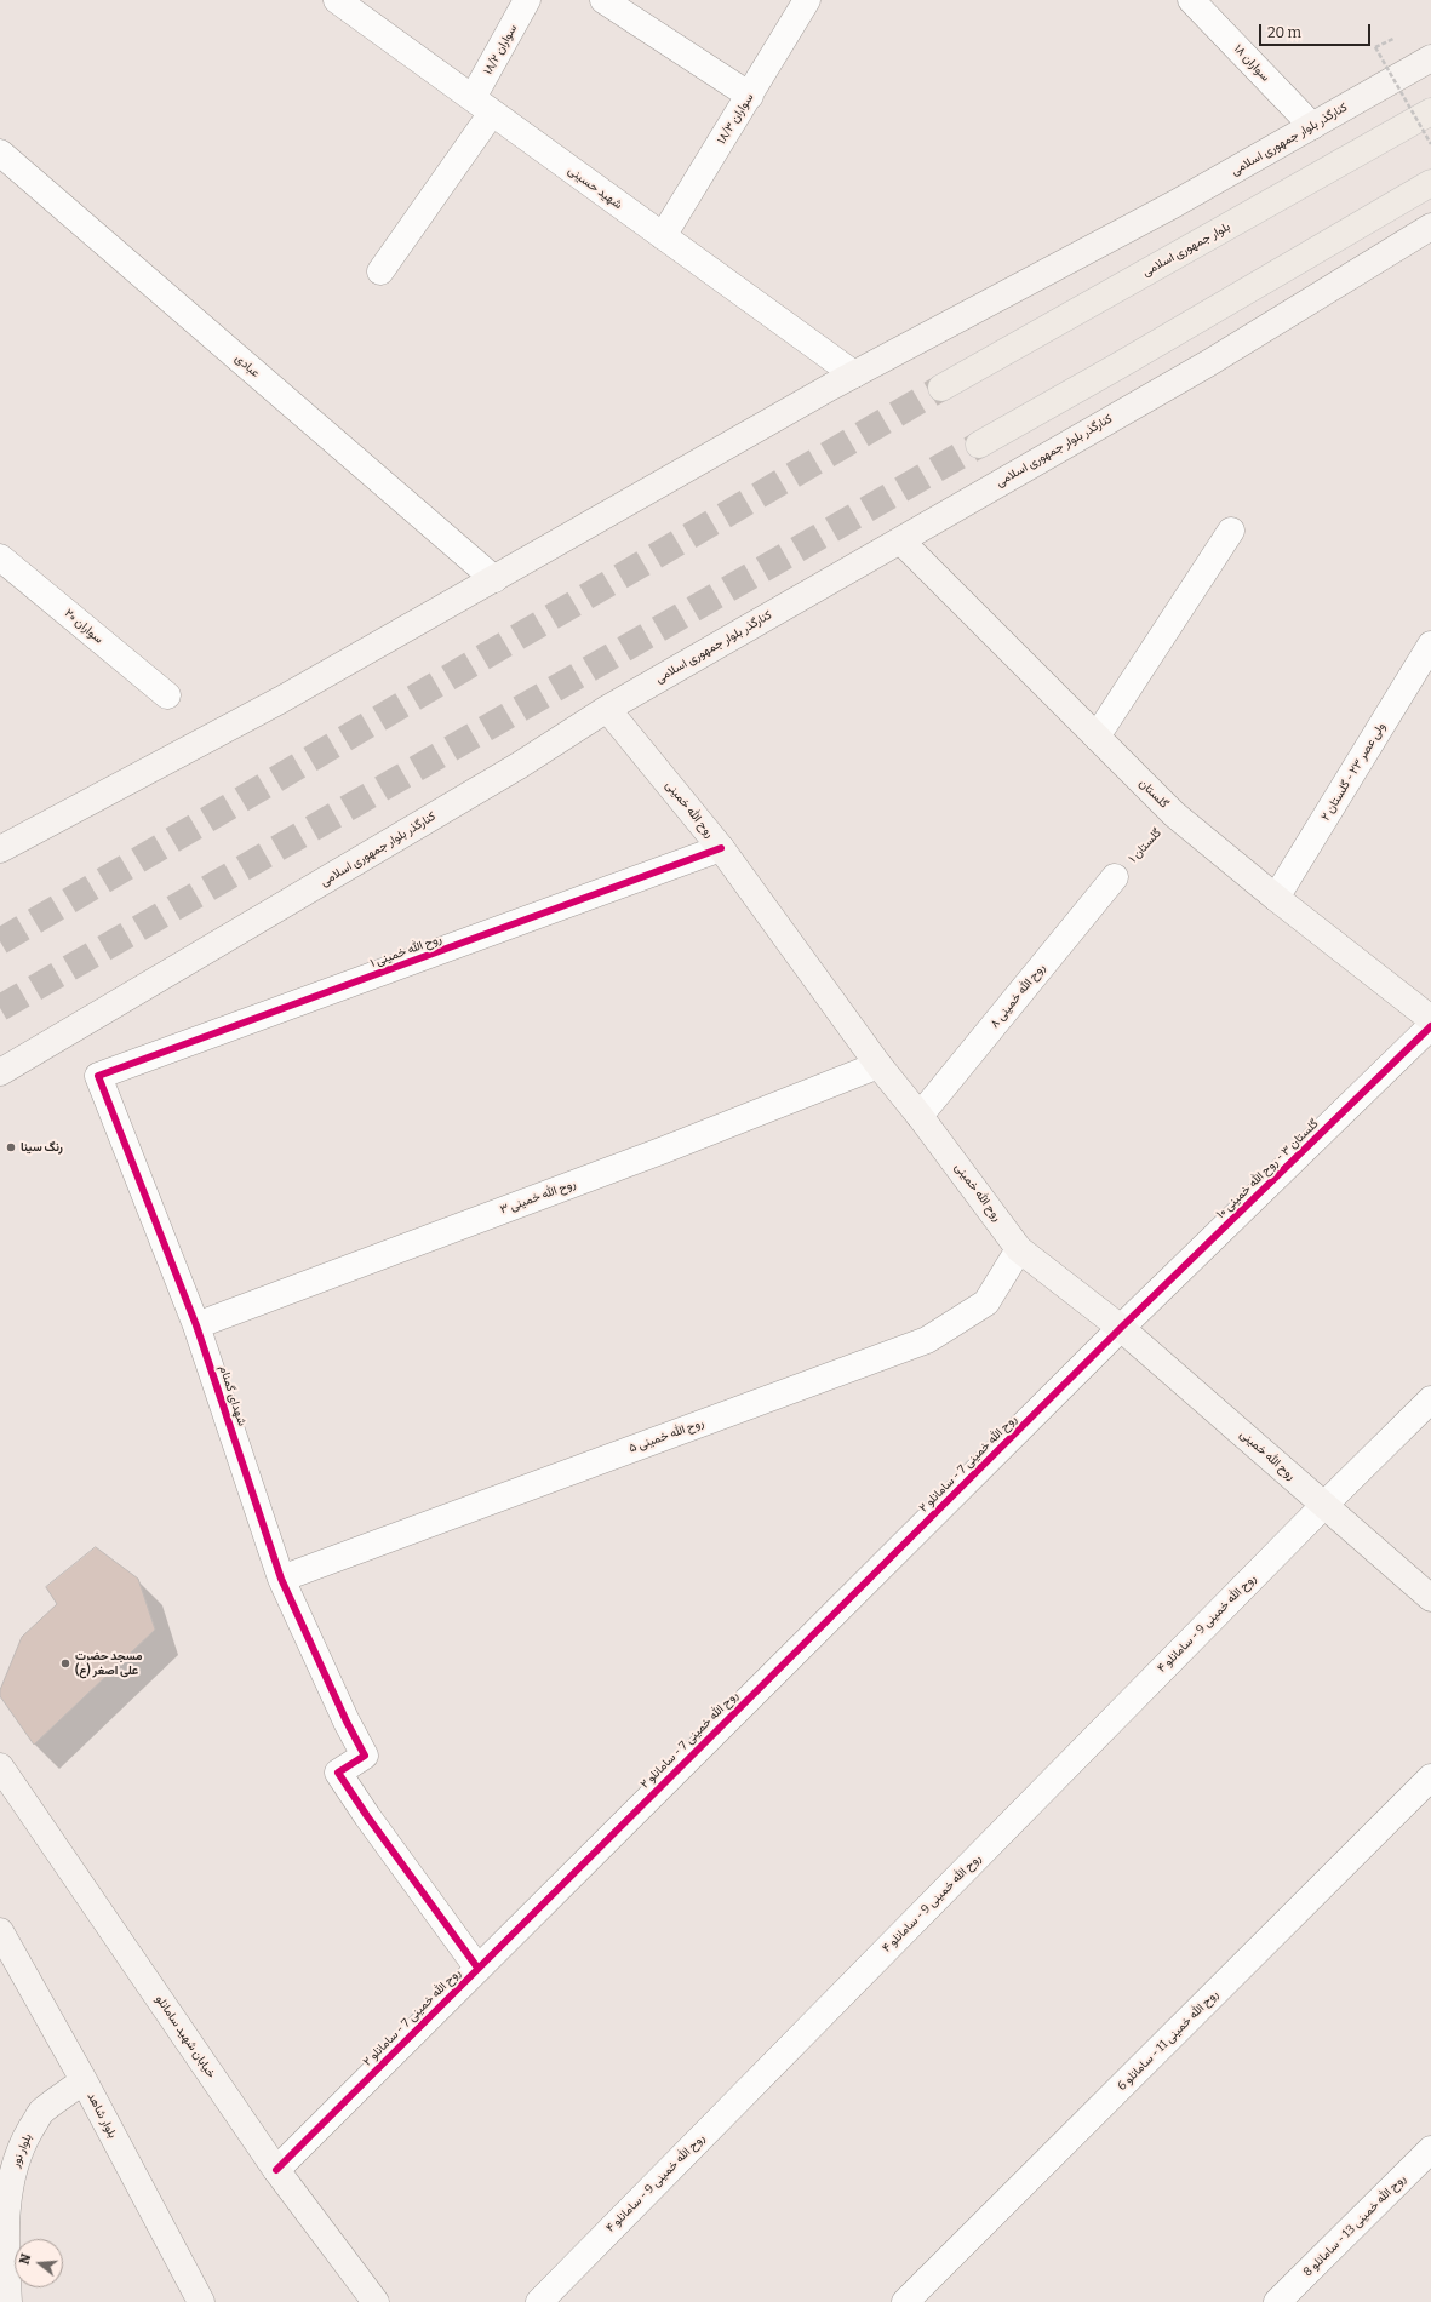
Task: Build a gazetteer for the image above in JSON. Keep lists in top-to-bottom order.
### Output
{
  "streets": {
    "main road": [
      "کنارگذر بلوار جمهوری اسلامی",
      "بلوار جمهوری اسلامی",
      "گلستان",
      "روح الله خمینی",
      "خیابان شهید سامانلو",
      "بلوار شاهد",
      "بلوار نور"
    ],
    "street": [
      "سواران ۱۸/۲",
      "سواران ۱۸",
      "سواران ۱۸/۳",
      "شهید حسینی",
      "عبادی",
      "سواران ۲۰",
      "ولی عصر ۲۳ - گلستان ۲",
      "روح الله خمینی ۱",
      "روح الله خمینی ۸",
      "گلستان ۳ - روح الله خمینی ۱۰",
      "روح الله خمینی ۳",
      "شهدای گمنام",
      "روح الله خمینی ۵",
      "روح الله خمینی 7 - سامانلو ۲",
      "روح الله خمینی 9 - سامانلو ۴",
      "روح الله خمینی 11 - سامانلو 6",
      "روح الله خمینی 13 - سامانلو 8"
    ],
    "path": ["گلستان ۱"]
  },
  "crossings": [
    ["سواران ۱۸/۲", "شهید حسینی"],
    ["سواران ۱۸", "کنارگذر بلوار جمهوری اسلامی"],
    ["سواران ۱۸/۳", "شهید حسینی"],
    ["کنارگذر بلوار جمهوری اسلامی", "شهید حسینی"],
    ["کنارگذر بلوار جمهوری اسلامی", "عبادی"],
    ["کنارگذر بلوار جمهوری اسلامی", "گلستان"],
    ["کنارگذر بلوار جمهوری اسلامی", "روح الله خمینی"],
    ["ولی عصر ۲۳ - گلستان ۲", "گلستان"],
    ["گلستان", "گلستان ۱"],
    ["روح الله خمینی", "روح الله خمینی ۱"],
    ["روح الله خمینی", "روح الله خمینی ۸"],
    ["روح الله خمینی", "گلستان ۳ - روح الله خمینی ۱۰"],
    ["روح الله خمینی", "روح الله خمینی ۳"],
    ["روح الله خمینی", "روح الله خمینی ۵"],
    ["روح الله خمینی", "روح الله خمینی 7 - سامانلو ۲"],
    ["روح الله خمینی", "روح الله خمینی 9 - سامانلو ۴"],
    ["گلستان ۱", "روح الله خمینی ۸"],
    ["روح الله خمینی ۱", "شهدای گمنام"],
    ["گلستان ۳ - روح الله خمینی ۱۰", "روح الله خمینی 7 - سامانلو ۲"],
    ["روح الله خمینی ۳", "شهدای گمنام"],
    ["شهدای گمنام", "روح الله خمینی ۵"],
    ["شهدای گمنام", "روح الله خمینی 7 - سامانلو ۲"],
    ["روح الله خمینی 7 - سامانلو ۲", "خیابان شهید سامانلو"],
    ["بلوار شاهد", "بلوار نور"]
  ],
  "places": ["رنگ سینا", "مسجد حضرت علی اصغر (ع)"],
  "scale_bar": "20 m",
  "north": "left"
}
